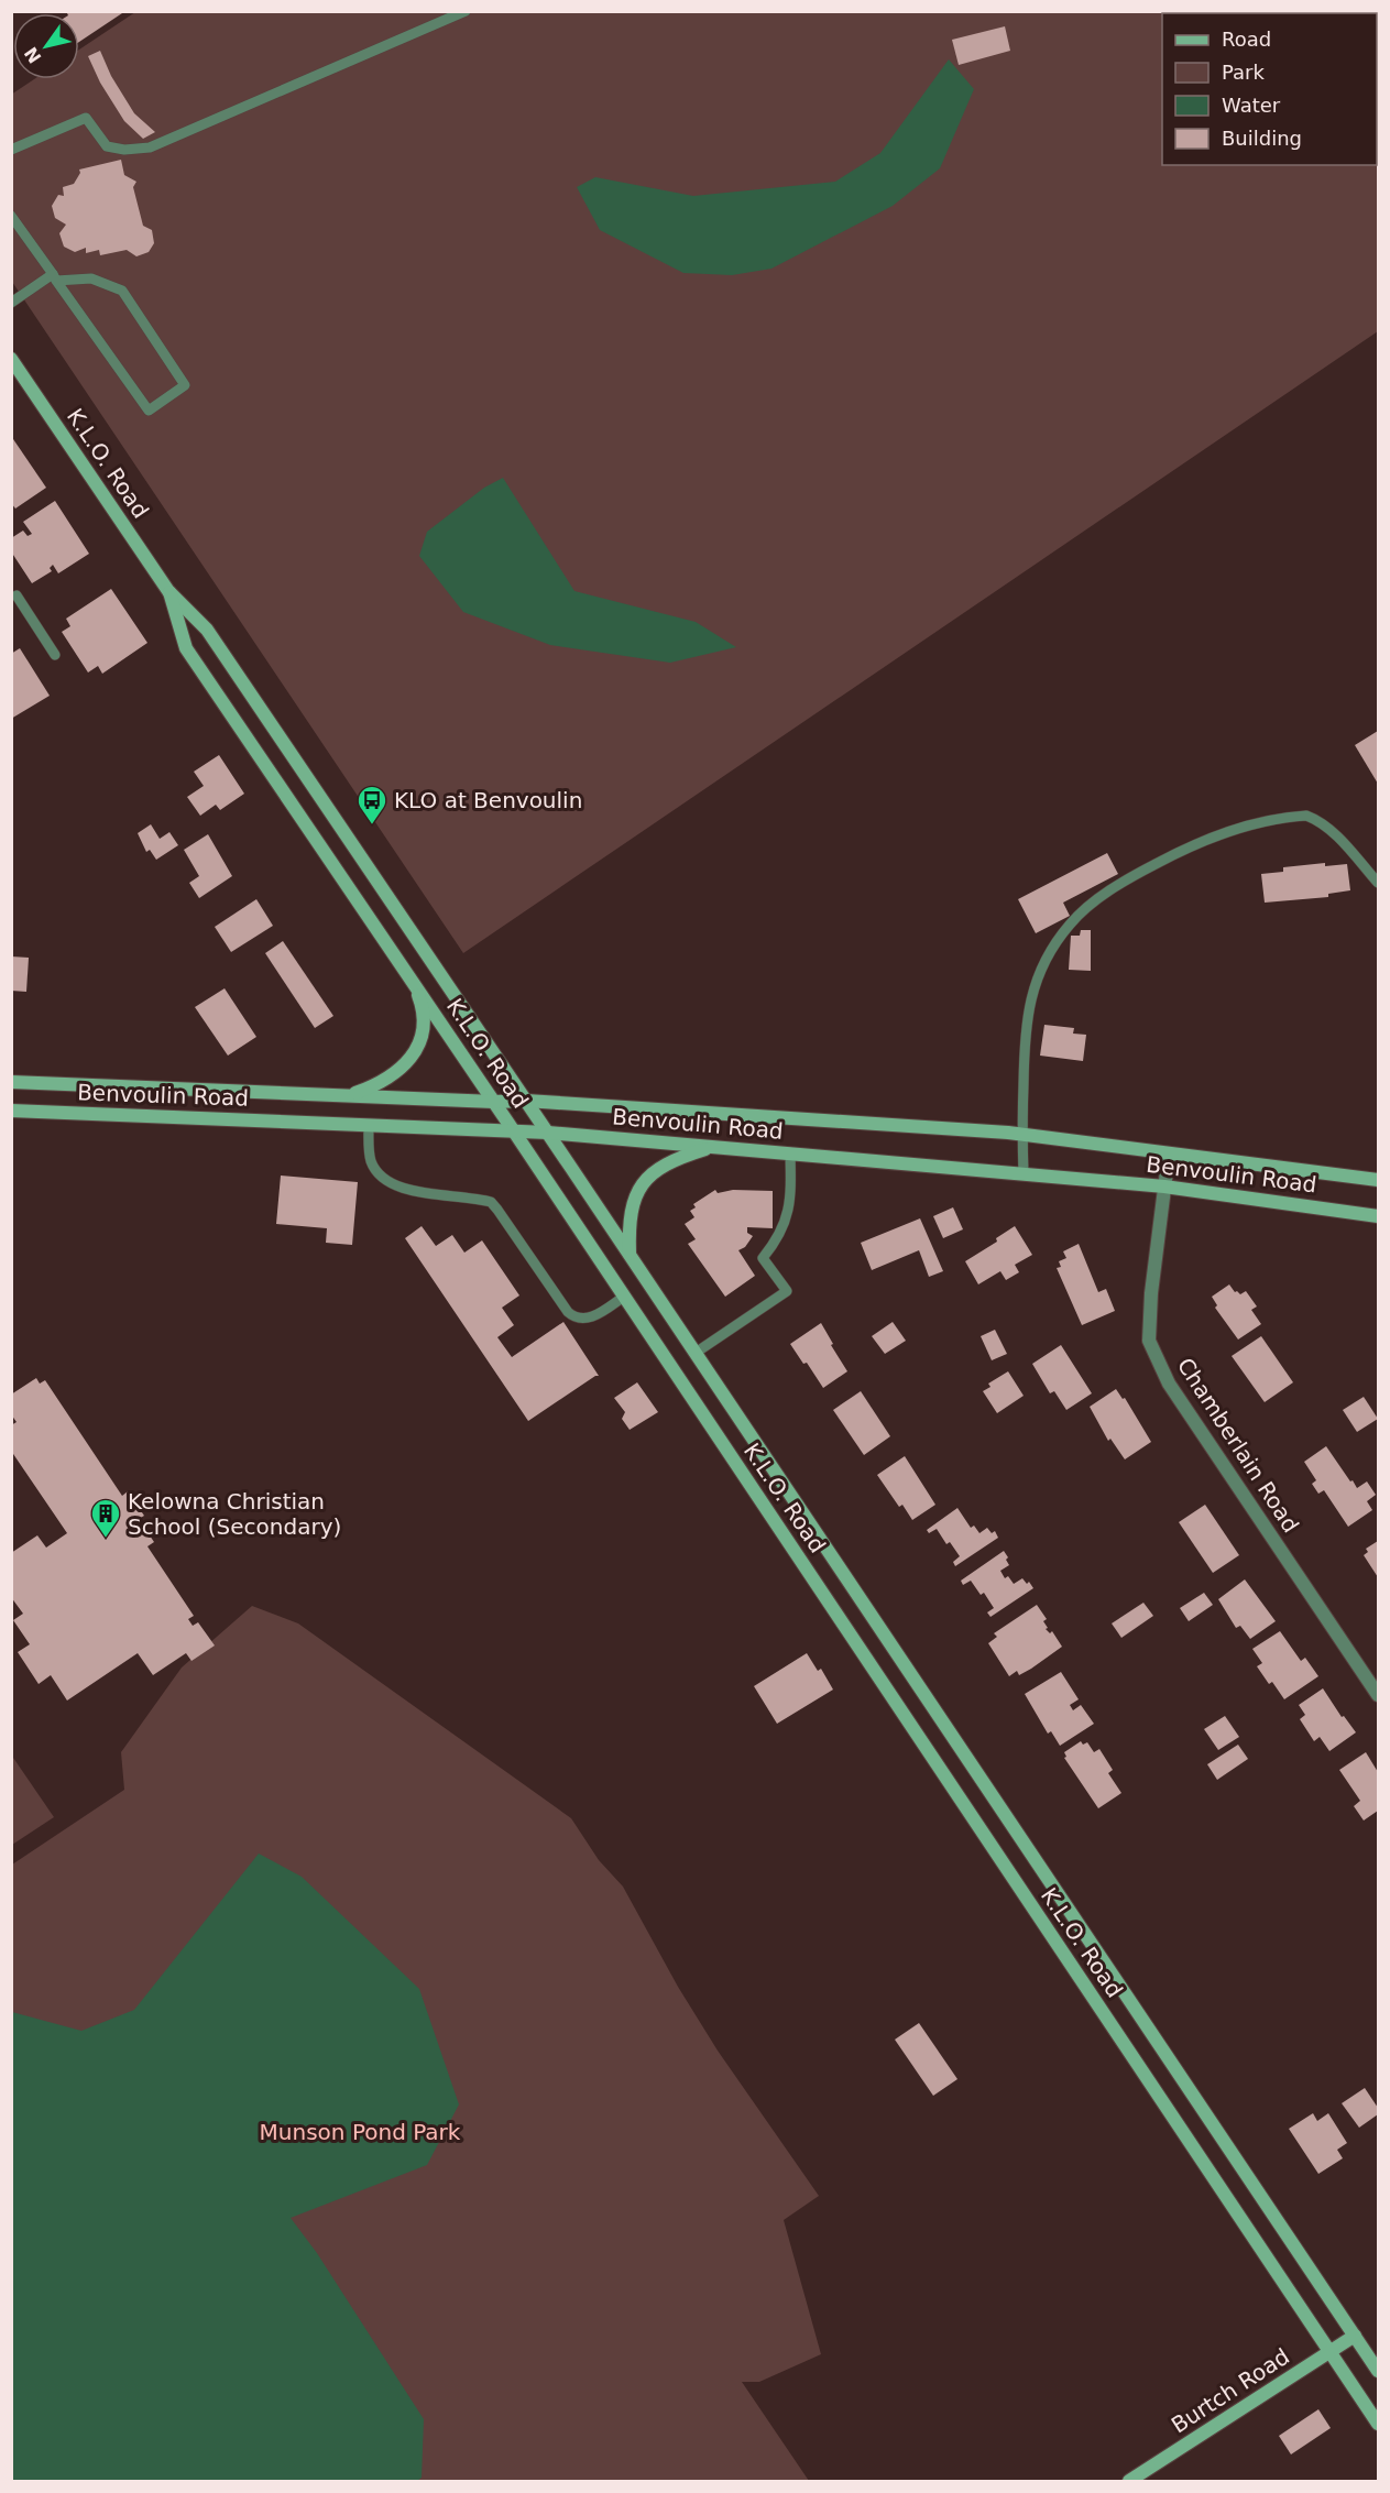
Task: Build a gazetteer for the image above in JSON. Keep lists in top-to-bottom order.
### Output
{
  "streets": {
    "main road": ["K.L.O. Road", "Benvoulin Road", "Burtch Road"],
    "street": ["Chamberlain Road"]
  },
  "crossings": [
    ["K.L.O. Road", "Benvoulin Road"],
    ["K.L.O. Road", "Burtch Road"],
    ["Benvoulin Road", "Chamberlain Road"]
  ],
  "parks": ["Munson Pond Park"],
  "places": {
    "bus stop": ["KLO at Benvoulin"],
    "building": ["Kelowna Christian School (Secondary)"]
  },
  "legend": [
    "Road",
    "Park",
    "Water",
    "Building"
  ],
  "north": "bottom left"
}
